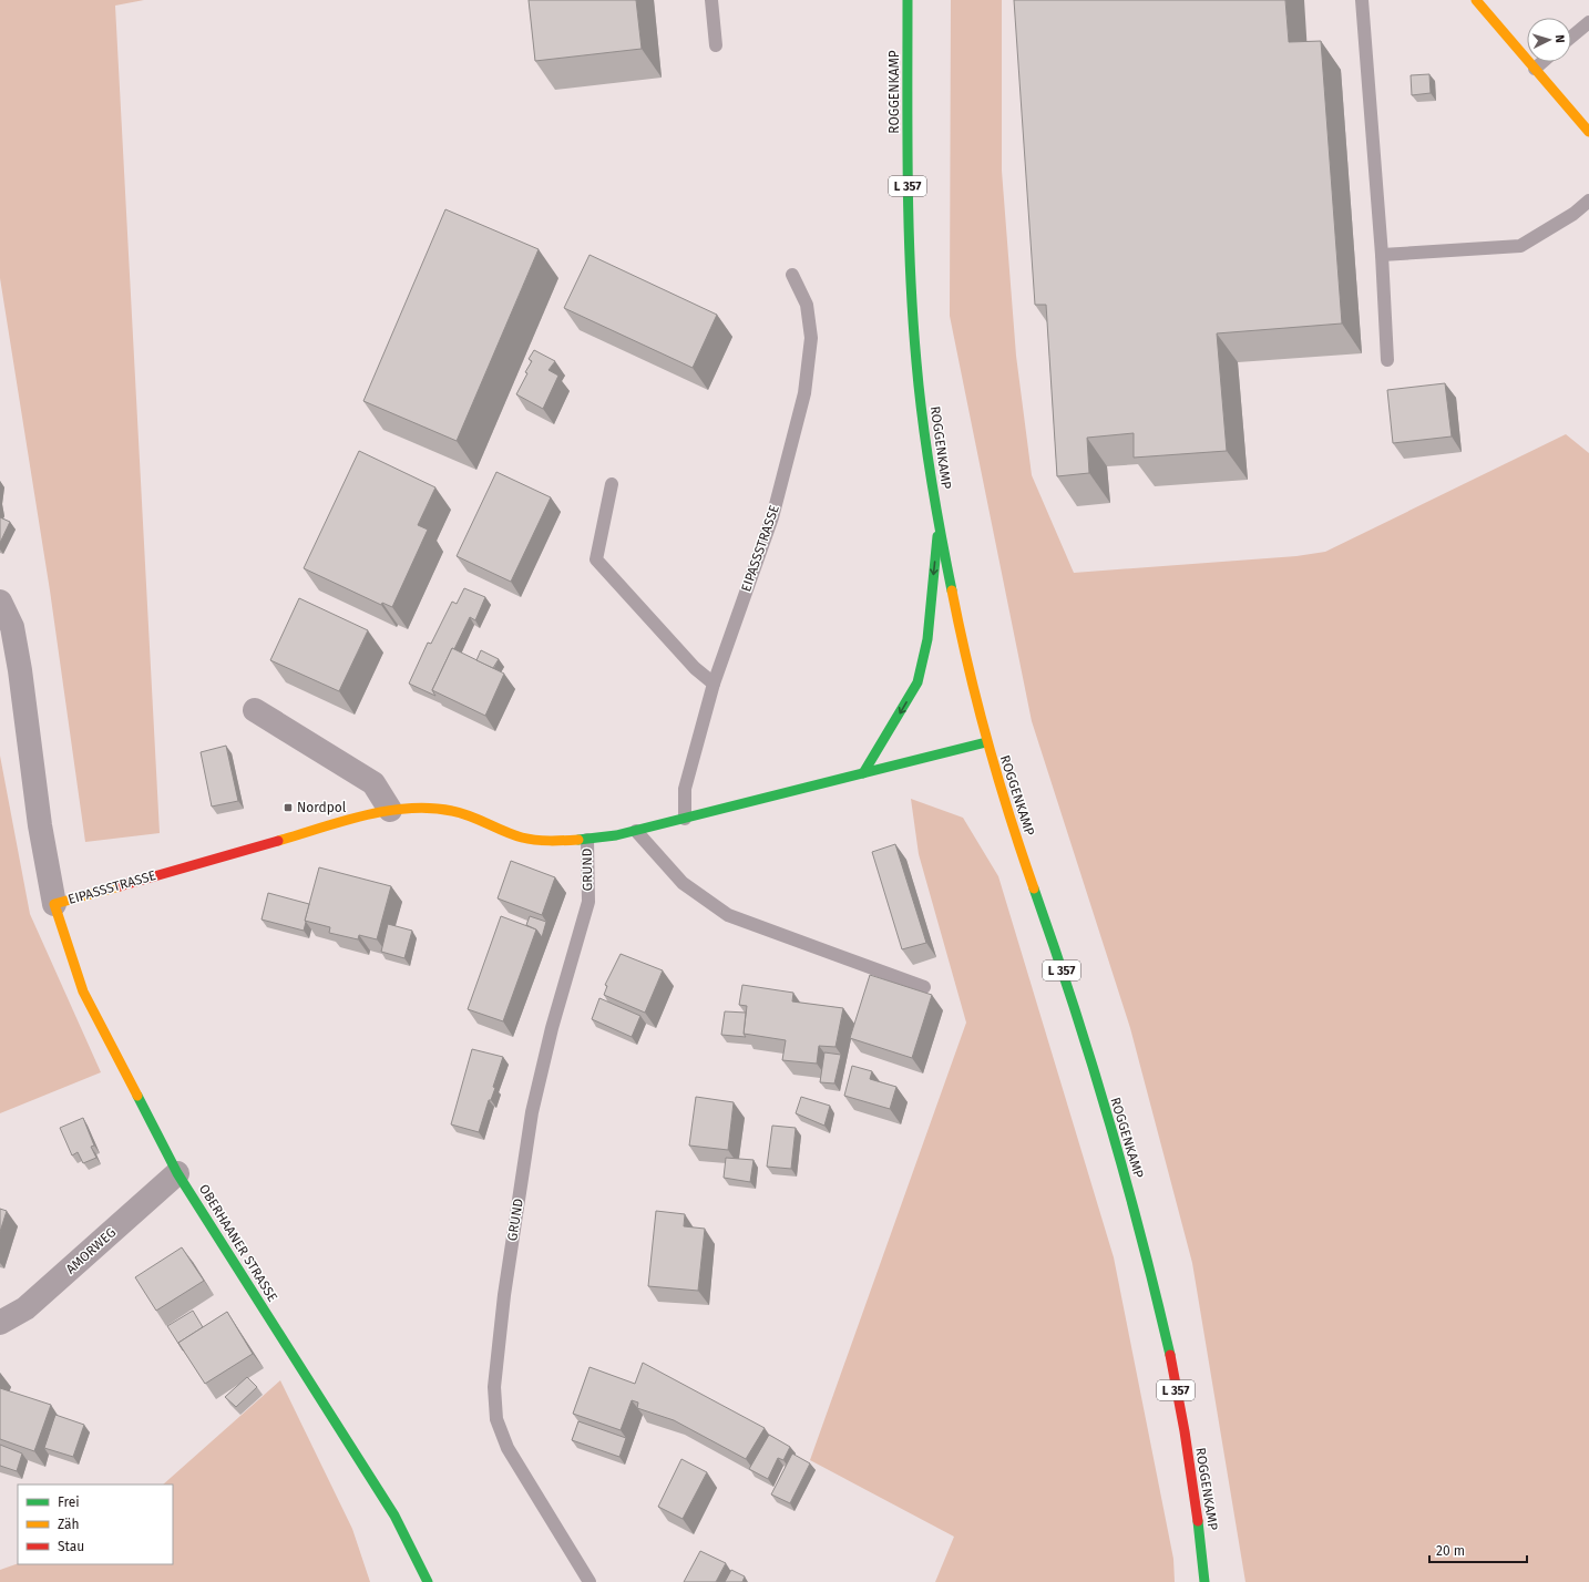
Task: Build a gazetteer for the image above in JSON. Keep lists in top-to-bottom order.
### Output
{
  "streets": {
    "street": [
      "ROGGENKAMP",
      "L 357",
      "EIPASSSTRASSE",
      "OBERHAANER STRASSE",
      "AMORWEG"
    ],
    "lane": ["GRUND"]
  },
  "crossings": [
    ["ROGGENKAMP", "EIPASSSTRASSE"],
    ["EIPASSSTRASSE", "GRUND"],
    ["EIPASSSTRASSE", "OBERHAANER STRASSE"],
    ["OBERHAANER STRASSE", "AMORWEG"]
  ],
  "places": {
    "transit": ["Nordpol"]
  },
  "legend": ["Frei", "Zäh", "Stau"],
  "scale_bar": "20 m",
  "north": "right"
}
